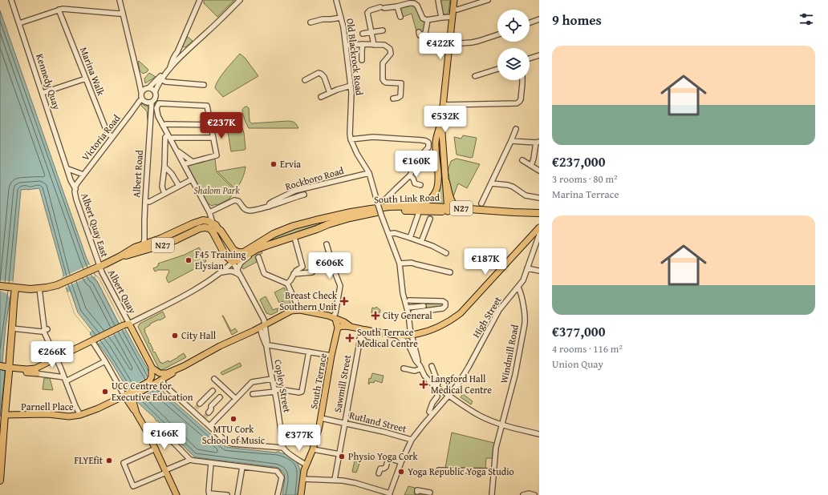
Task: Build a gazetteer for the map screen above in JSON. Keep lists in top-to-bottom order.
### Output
{
  "streets": {
    "highway": ["South Link Road", "N27"],
    "main road": ["South Terrace", "Parnell Place"],
    "street": [
      "Old Blackrock Road",
      "Marina Walk",
      "Kennedy Quay",
      "Victoria Road",
      "Albert Road",
      "Rockboro Road",
      "Albert Quay East",
      "Albert Quay",
      "High Street",
      "Windmill Road",
      "Sawmill Street",
      "Copley Street",
      "Rutland Street"
    ]
  },
  "crossings": [
    ["Old Blackrock Road", "Rockboro Road"],
    ["Marina Walk", "Victoria Road"],
    ["Kennedy Quay", "Victoria Road"],
    ["Kennedy Quay", "Albert Quay East"],
    ["Victoria Road", "Albert Road"],
    ["Victoria Road", "Albert Quay East"],
    ["Albert Road", "N27"],
    ["South Link Road", "N27"],
    ["N27", "Albert Quay East"],
    ["N27", "Albert Quay"],
    ["N27", "Copley Street"],
    ["Albert Quay East", "Albert Quay"],
    ["High Street", "Windmill Road"],
    ["High Street", "Rutland Street"],
    ["South Terrace", "Rutland Street"],
    ["Sawmill Street", "Rutland Street"]
  ],
  "parks": ["Shalom Park"],
  "places": {
    "other": [
      "Ervia",
      "F45 Training Elysian",
      "City Hall",
      "UCC Centre for Executive Education",
      "MTU Cork School of Music",
      "Physio Yoga Cork",
      "FLYEfit",
      "Yoga Republic Yoga Studio"
    ],
    "health": [
      "Breast Check Southern Unit",
      "City General",
      "South Terrace Medical Centre",
      "Langford Hall Medical Centre"
    ]
  },
  "page": {
    "heading": "9 homes",
    "price": [
      "€422K",
      "€532K",
      "€237K",
      "€160K",
      "€187K",
      "€606K",
      "€266K",
      "€166K",
      "€377K"
    ],
    "list": [
      {
        "name": "€237,000",
        "note": "3 rooms · 80 m² · Marina Terrace"
      },
      {
        "name": "€377,000",
        "note": "4 rooms · 116 m² · Union Quay"
      }
    ]
  }
}
